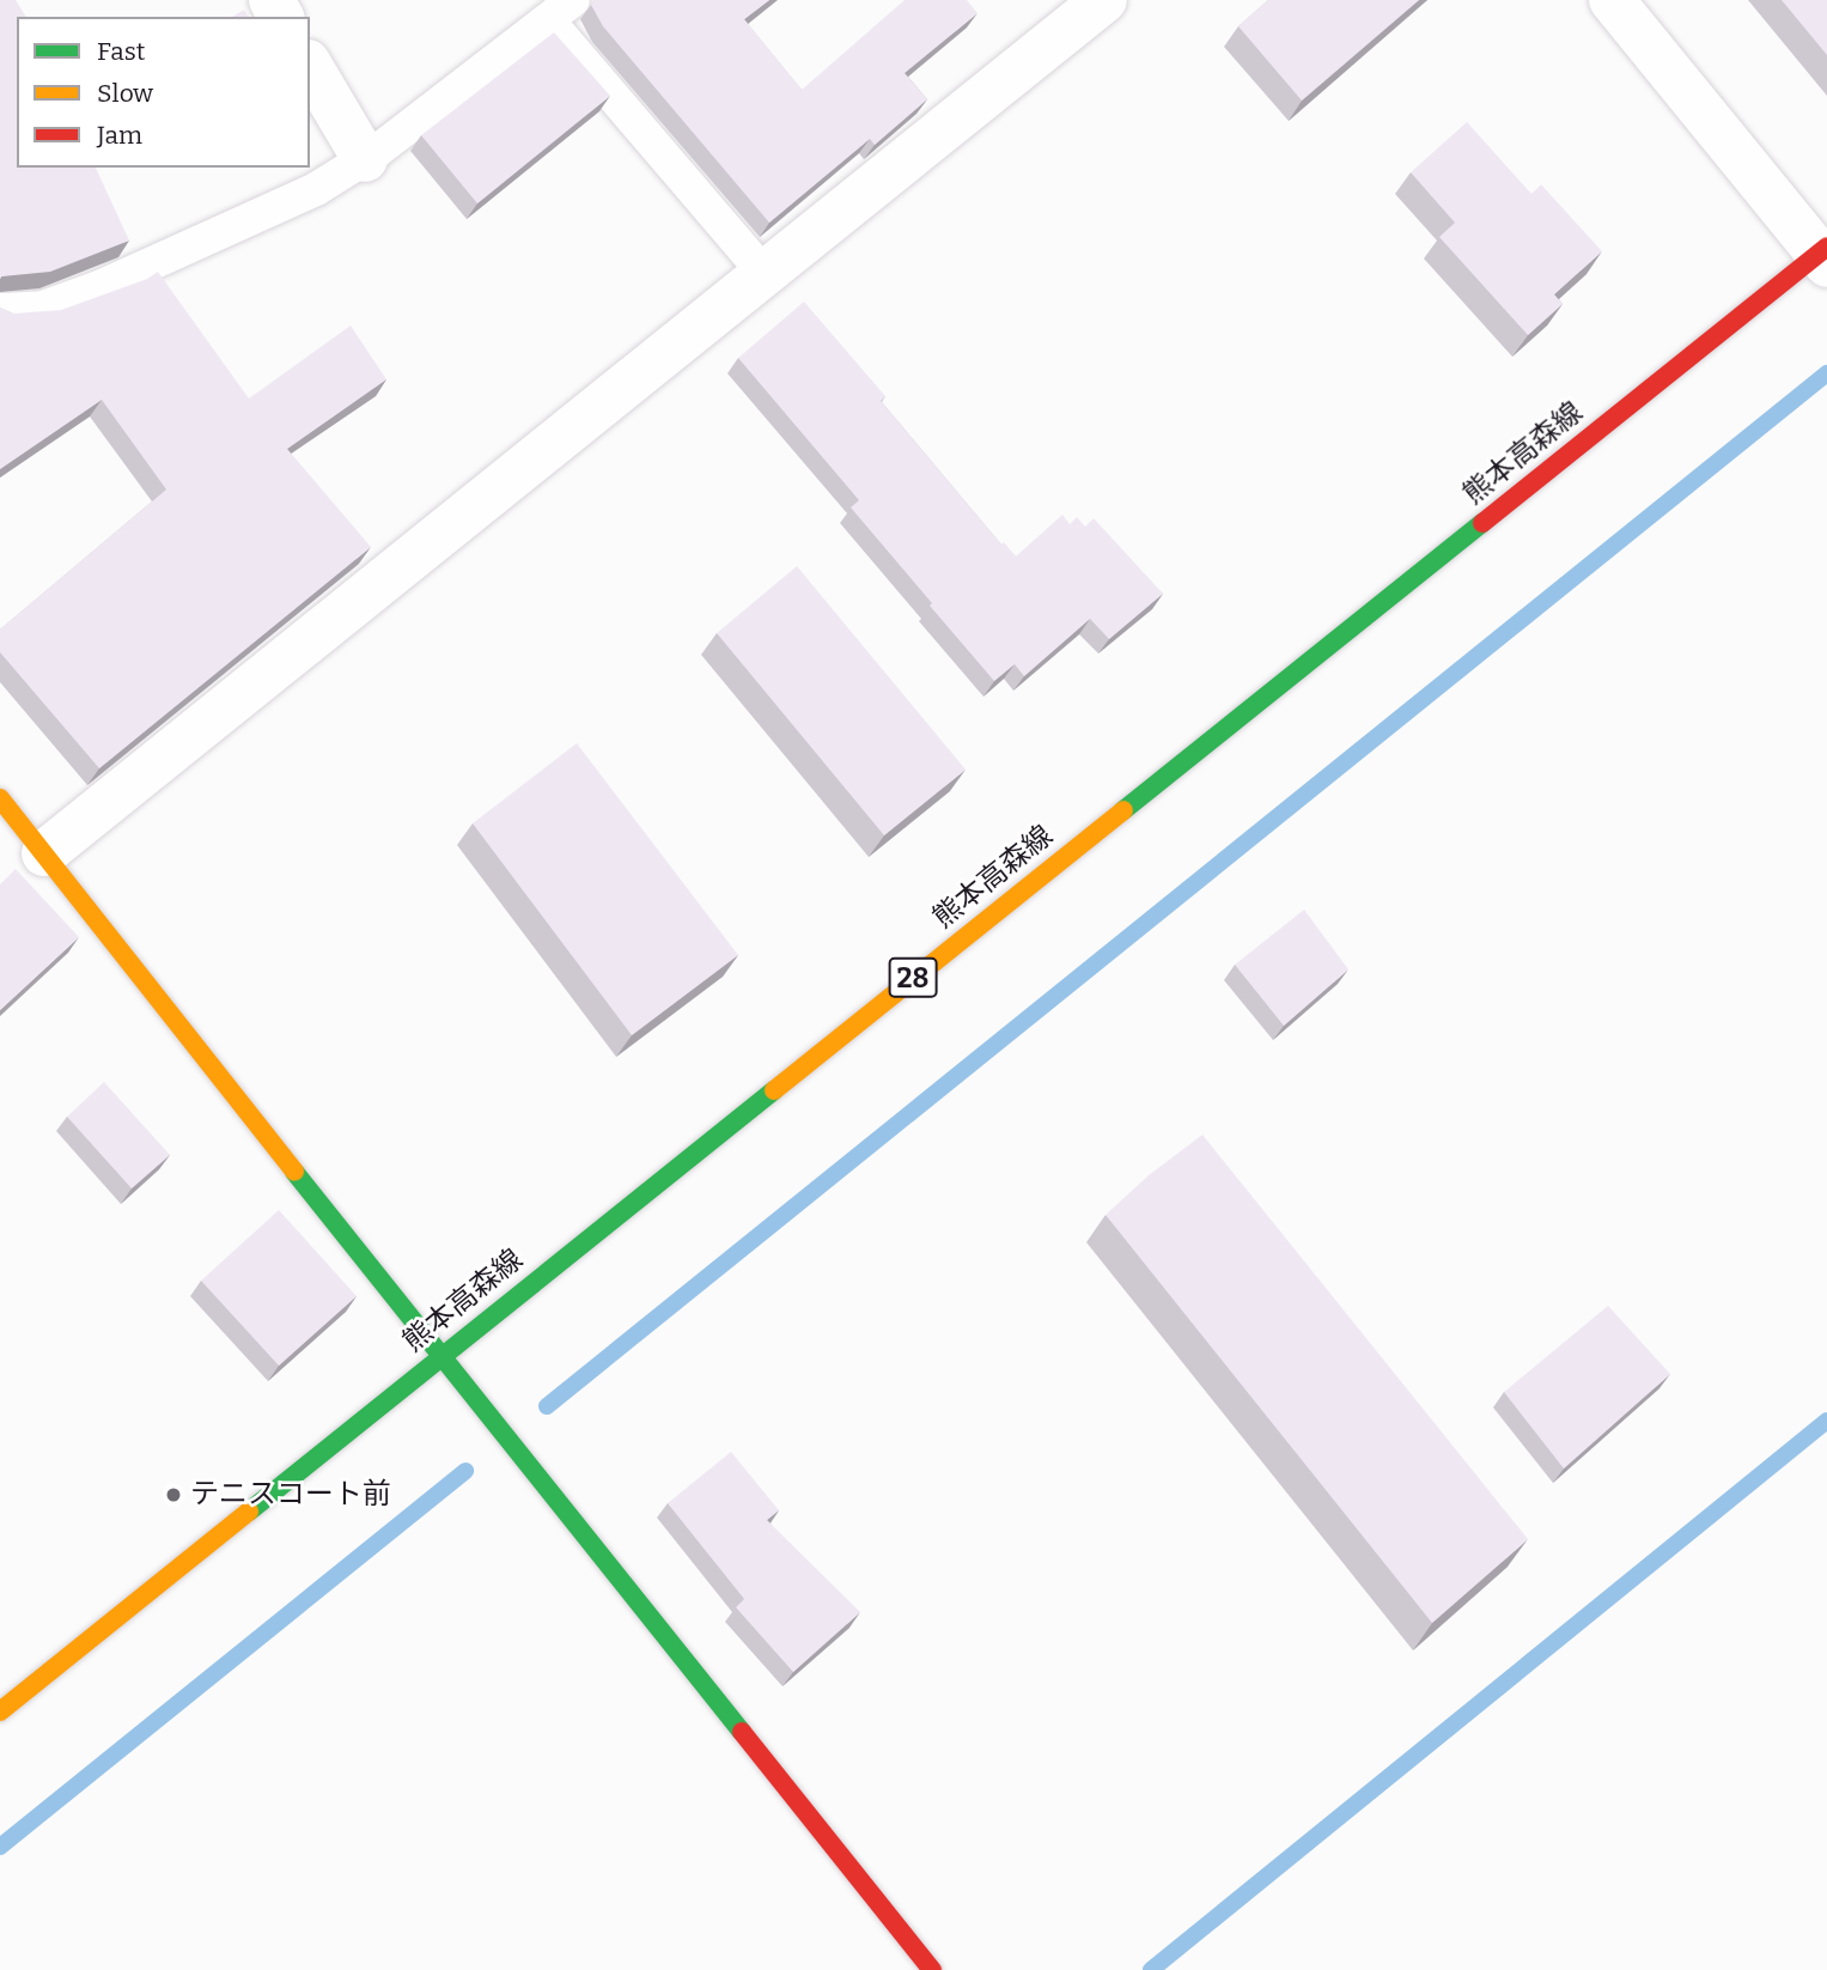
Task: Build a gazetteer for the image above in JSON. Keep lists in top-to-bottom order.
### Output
{
  "streets": {
    "main road": ["熊本高森線", "28"]
  },
  "places": ["テニスコート前"],
  "legend": ["Fast", "Slow", "Jam"]
}
